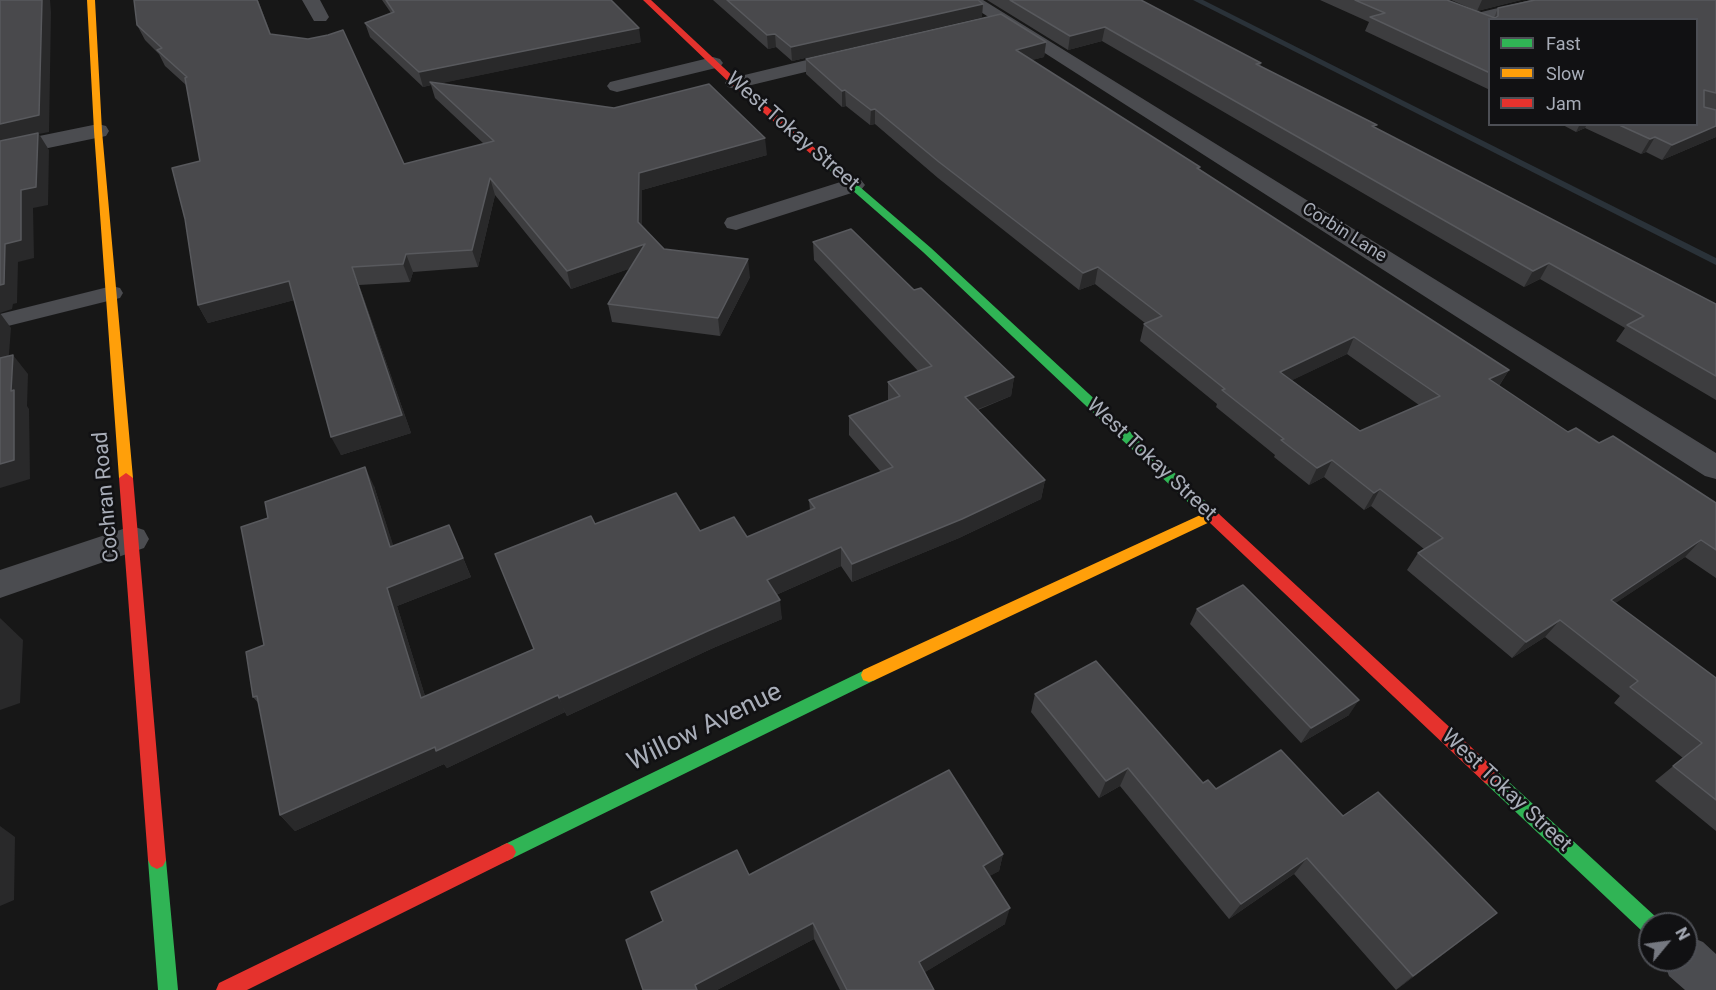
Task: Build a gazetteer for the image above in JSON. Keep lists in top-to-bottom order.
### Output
{
  "streets": {
    "street": [
      "West Tokay Street",
      "Corbin Lane",
      "Cochran Road",
      "Willow Avenue"
    ]
  },
  "crossings": [
    ["West Tokay Street", "Willow Avenue"]
  ],
  "legend": ["Fast", "Slow", "Jam"],
  "north": "top right"
}
